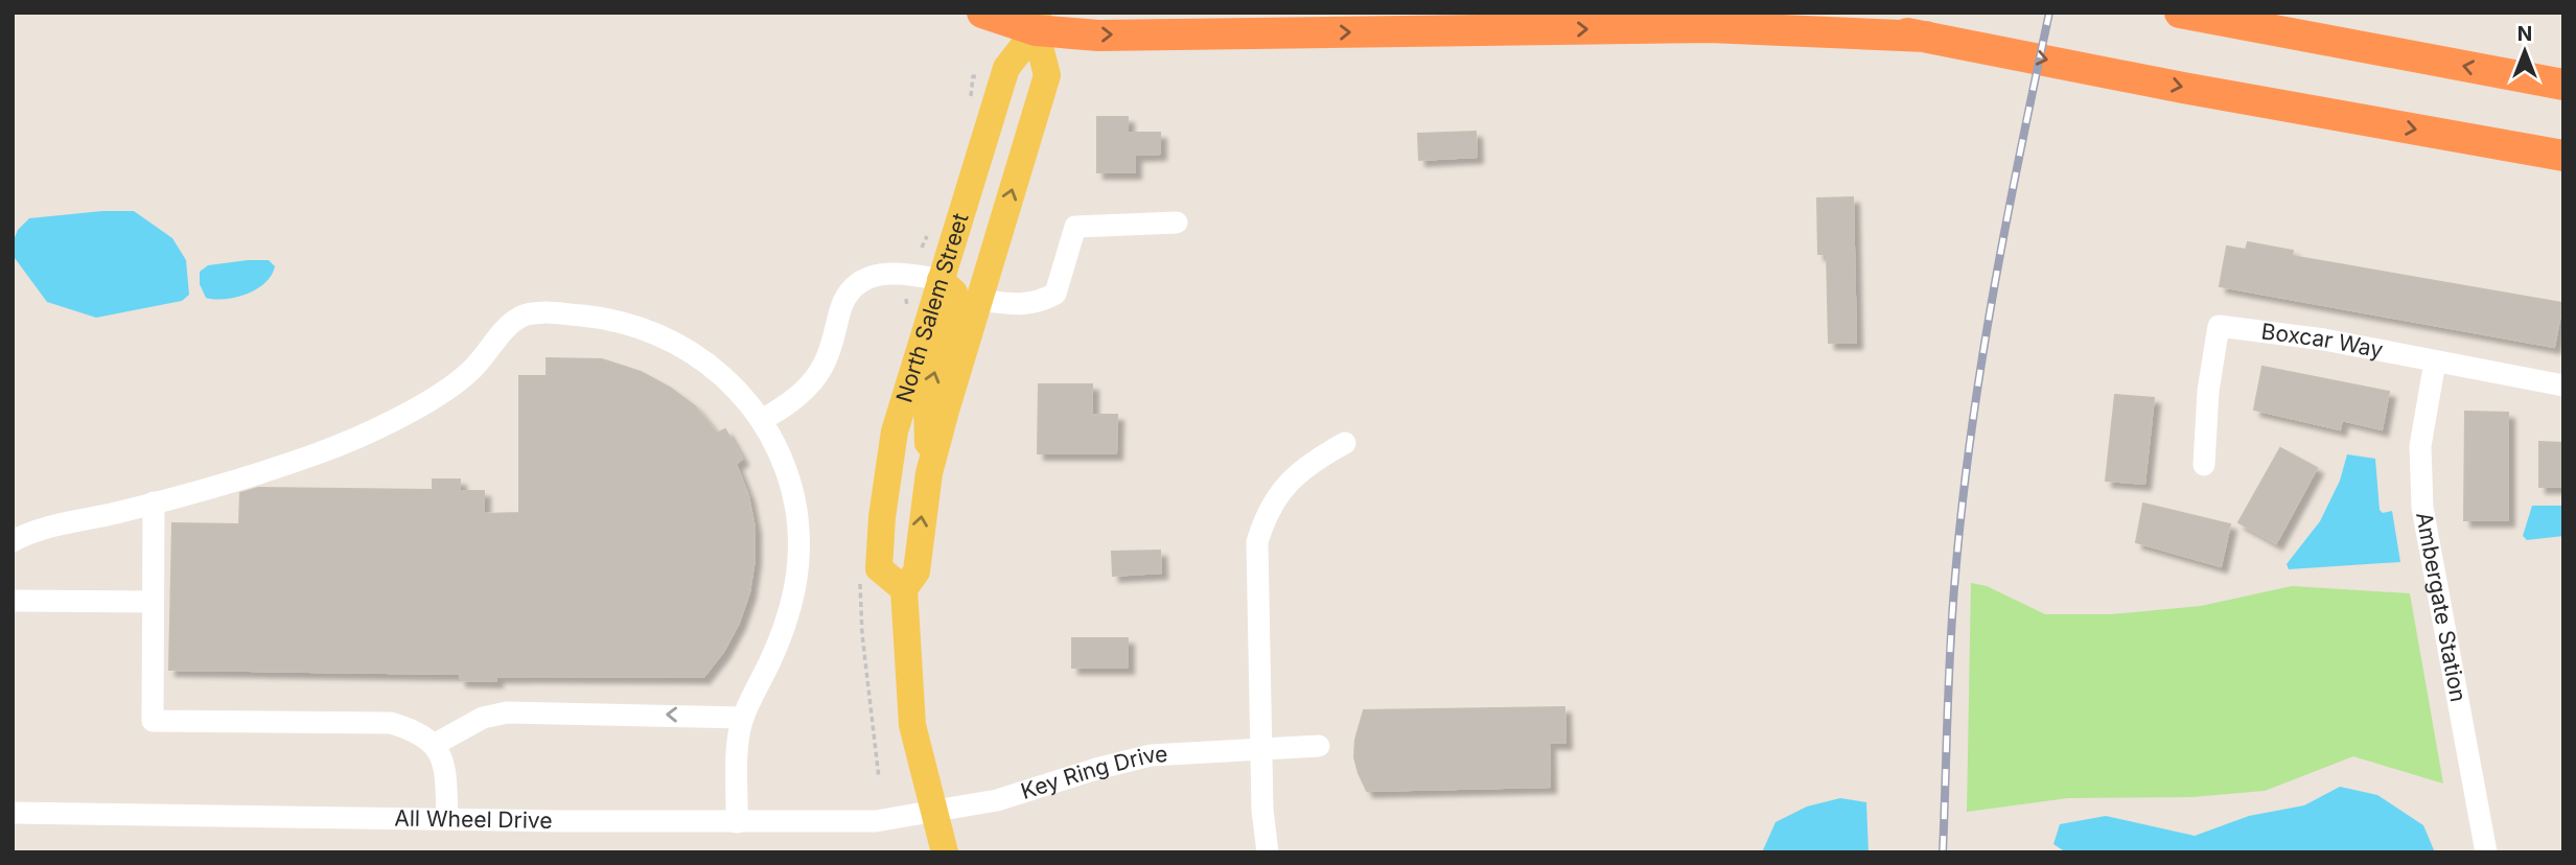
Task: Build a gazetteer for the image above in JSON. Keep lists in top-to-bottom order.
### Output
{
  "streets": {
    "main road": ["North Salem Street"],
    "street": [
      "Boxcar Way",
      "Ambergate Station",
      "Key Ring Drive",
      "All Wheel Drive"
    ]
  },
  "crossings": [
    ["North Salem Street", "Key Ring Drive"],
    ["North Salem Street", "All Wheel Drive"],
    ["Boxcar Way", "Ambergate Station"],
    ["Key Ring Drive", "All Wheel Drive"]
  ],
  "north": "top"
}
